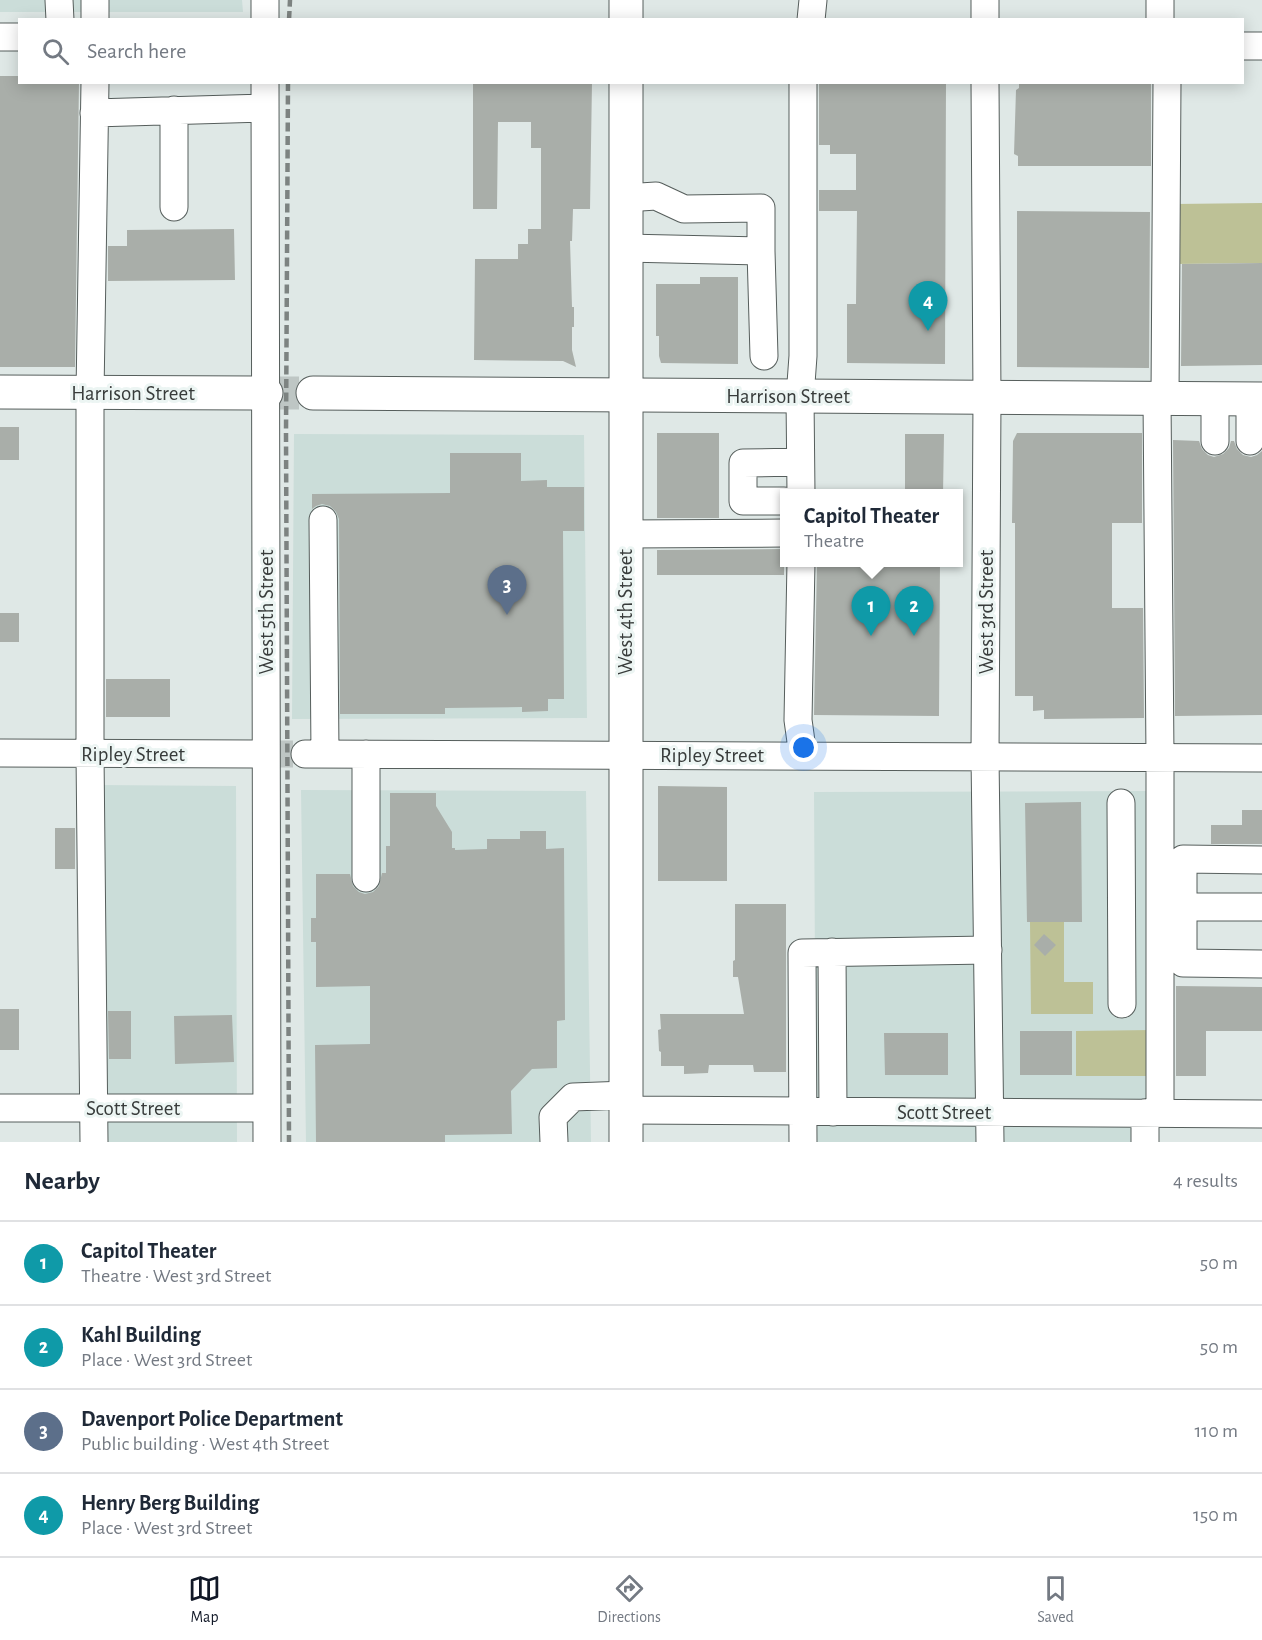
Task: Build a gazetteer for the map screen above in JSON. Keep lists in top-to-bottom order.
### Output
{
  "streets": {
    "main road": ["Harrison Street", "West 4th Street"],
    "street": [
      "West 5th Street",
      "West 3rd Street",
      "Ripley Street",
      "Scott Street"
    ]
  },
  "crossings": [
    ["Harrison Street", "West 5th Street"],
    ["Harrison Street", "West 4th Street"],
    ["Harrison Street", "West 3rd Street"],
    ["West 5th Street", "Ripley Street"],
    ["West 5th Street", "Scott Street"],
    ["West 4th Street", "Ripley Street"],
    ["West 4th Street", "Scott Street"],
    ["West 3rd Street", "Ripley Street"],
    ["West 3rd Street", "Scott Street"]
  ],
  "page": {
    "search": "Search here",
    "pins": [
      "4",
      "3",
      "1",
      "2"
    ],
    "popup": ["Capitol Theater", "Theatre"],
    "heading": ["Nearby", "4 results"],
    "list": [
      {
        "mark": "1",
        "name": "Capitol Theater",
        "note": "Theatre · West 3rd Street",
        "value": "50 m"
      },
      {
        "mark": "2",
        "name": "Kahl Building",
        "note": "Place · West 3rd Street",
        "value": "50 m"
      },
      {
        "mark": "3",
        "name": "Davenport Police Department",
        "note": "Public building · West 4th Street",
        "value": "110 m"
      },
      {
        "mark": "4",
        "name": "Henry Berg Building",
        "note": "Place · West 3rd Street",
        "value": "150 m"
      }
    ],
    "nav": ["Map", "Directions", "Saved"]
  }
}
